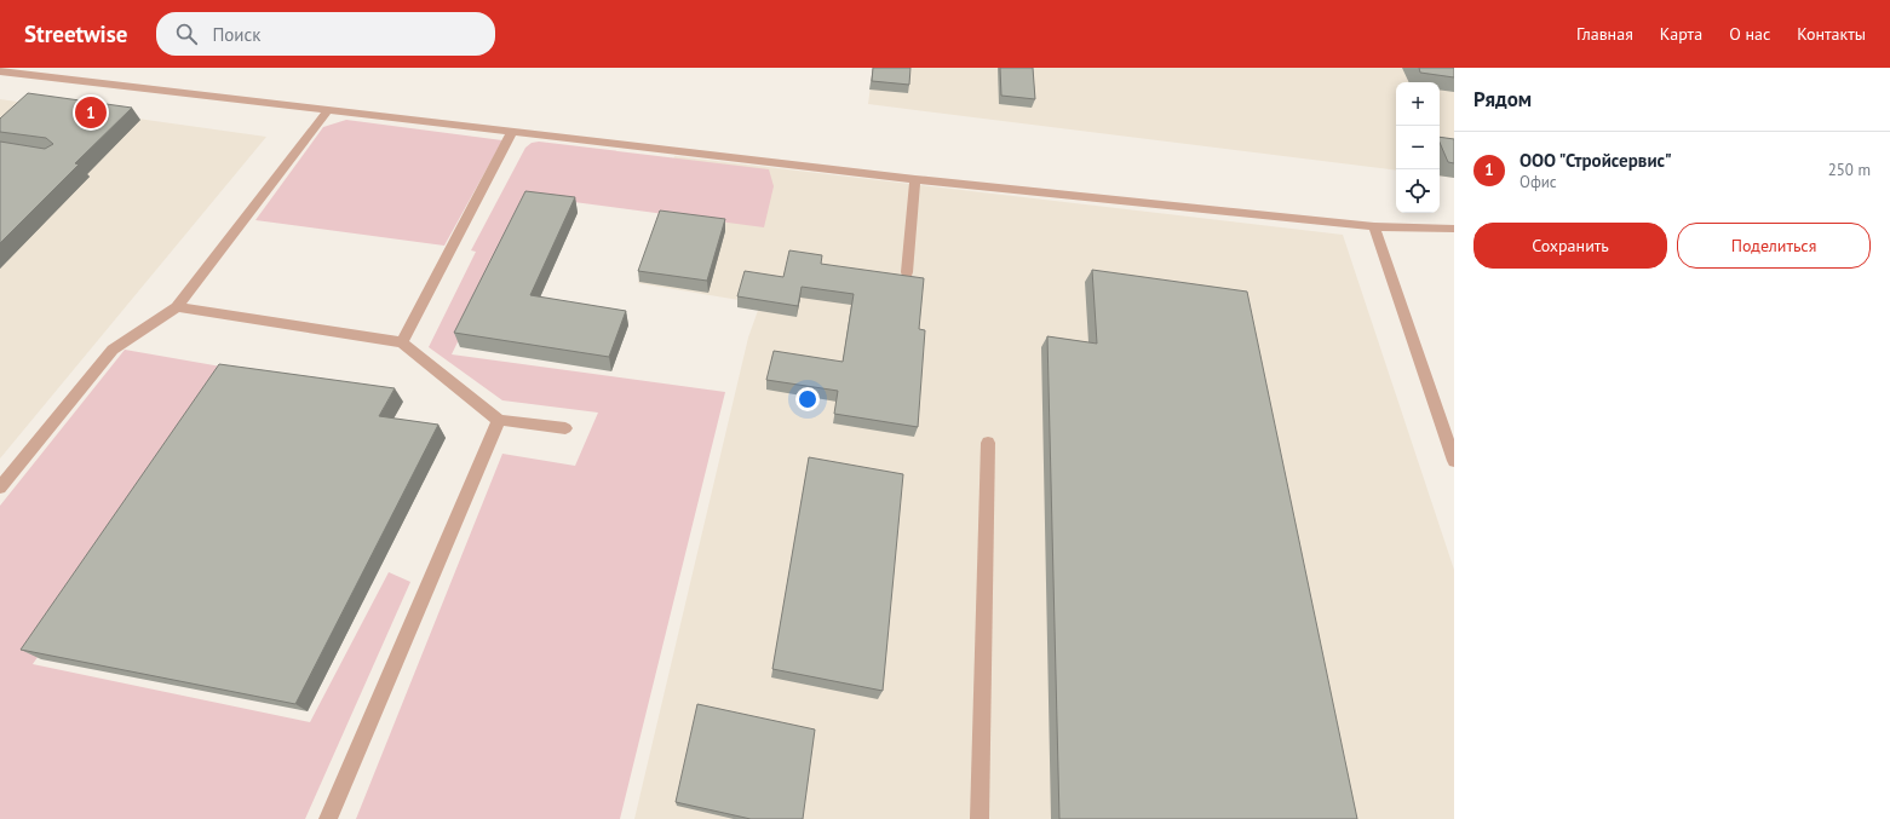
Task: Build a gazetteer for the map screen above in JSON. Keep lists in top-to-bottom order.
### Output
{
  "page": {
    "header": "Streetwise",
    "search": "Поиск",
    "nav": [
      "Главная",
      "Карта",
      "О нас",
      "Контакты"
    ],
    "heading": "Рядом",
    "map_buttons": ["+", "−"],
    "pins": "1",
    "list": [
      {
        "mark": "1",
        "name": "ООО \"Стройсервис\"",
        "note": "Офис",
        "value": "250 m"
      }
    ],
    "buttons": ["Сохранить", "Поделиться"]
  }
}
